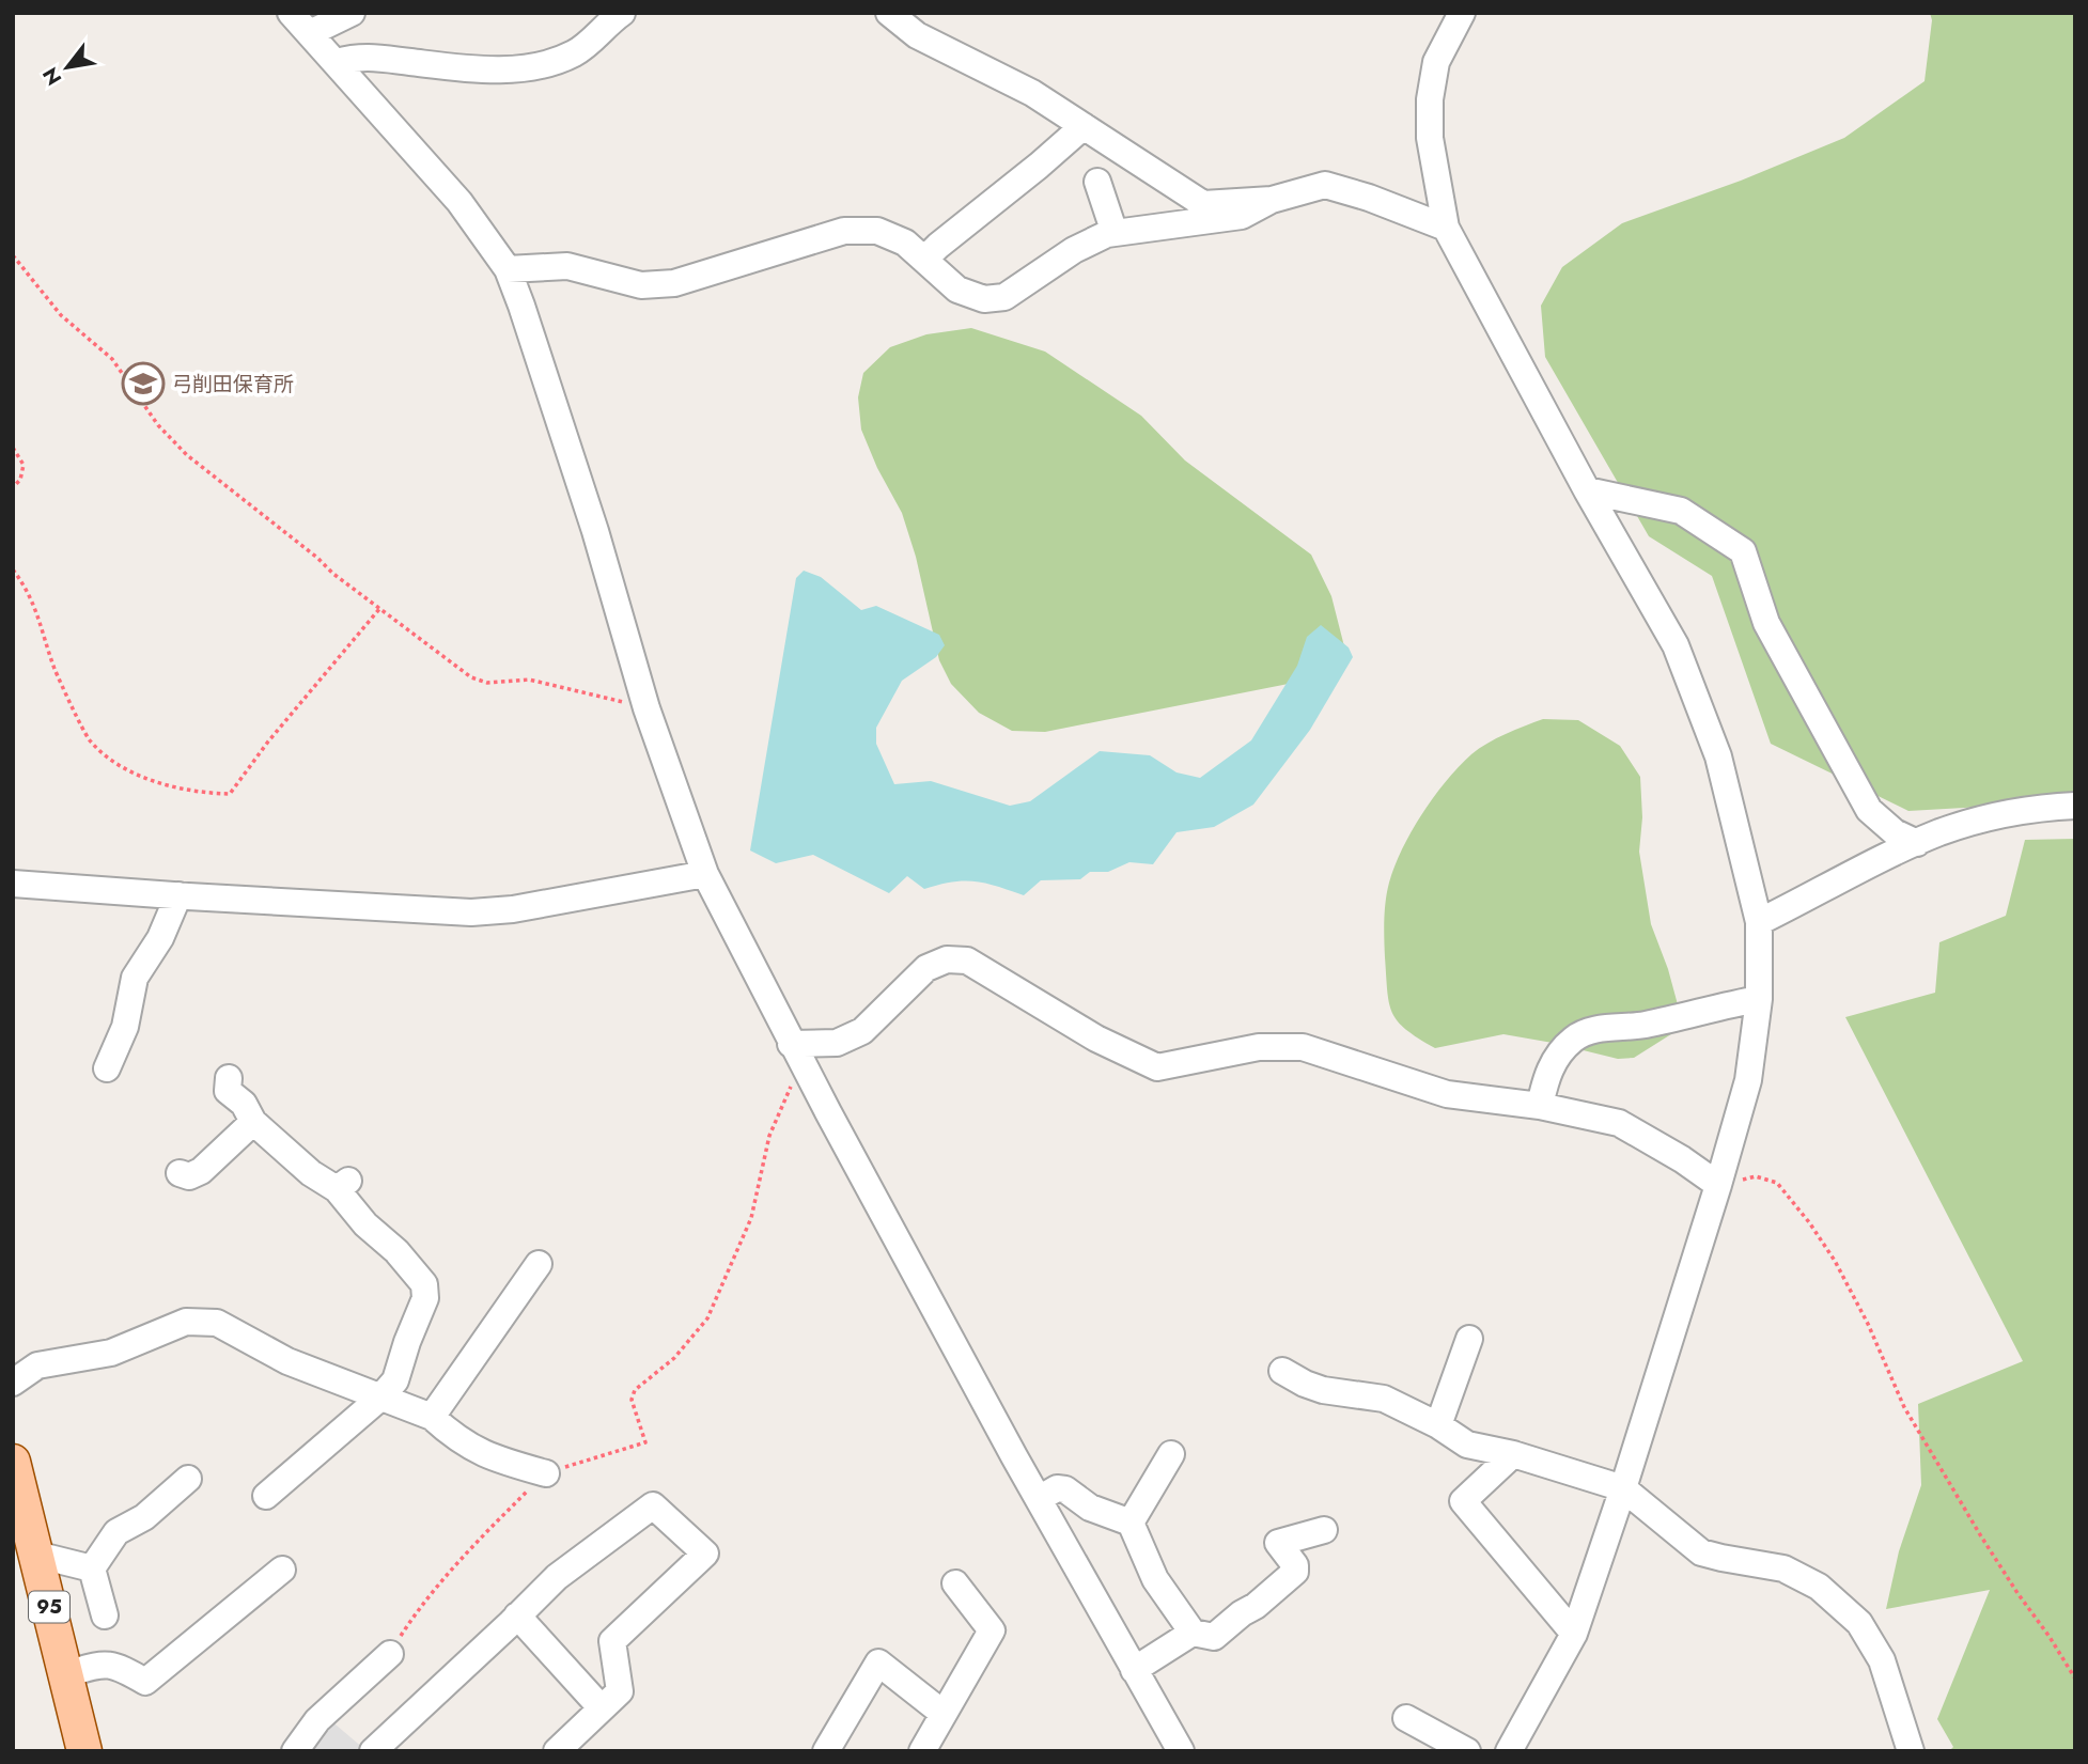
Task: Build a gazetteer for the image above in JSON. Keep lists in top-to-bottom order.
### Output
{
  "streets": {
    "main road": ["95"]
  },
  "places": {
    "school or university": ["弓削田保育所"]
  },
  "north": "bottom left"
}
